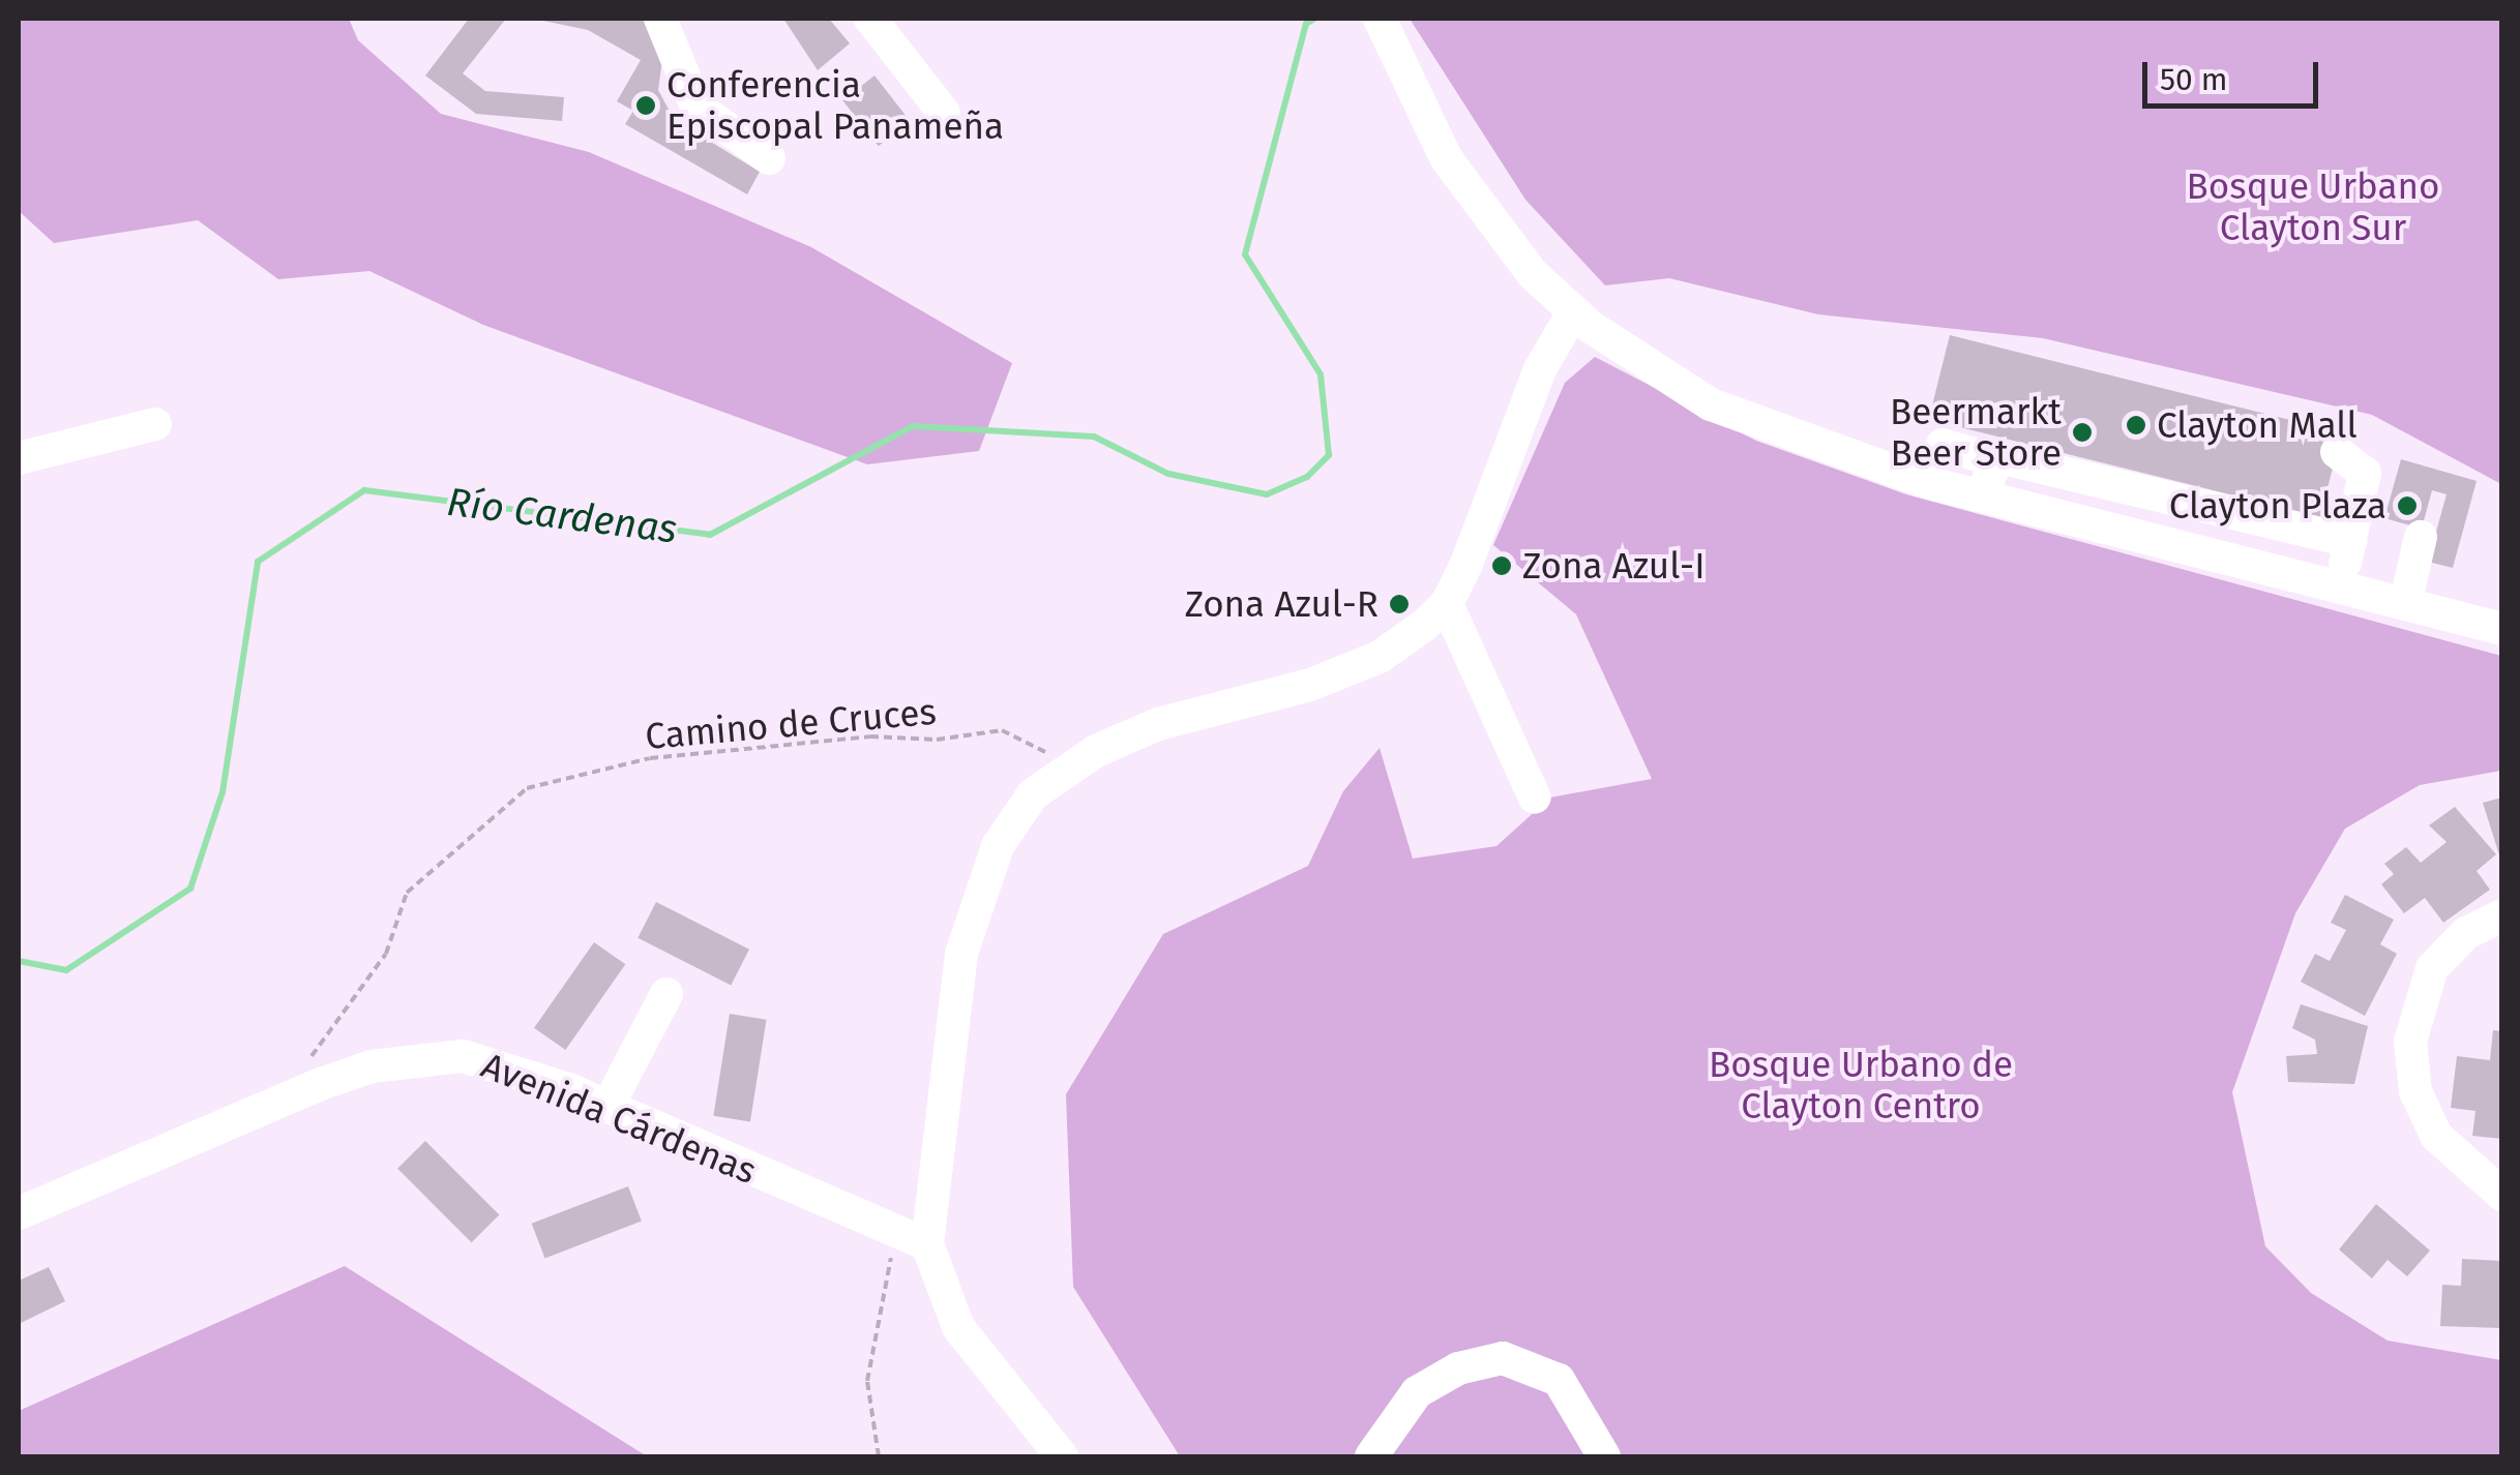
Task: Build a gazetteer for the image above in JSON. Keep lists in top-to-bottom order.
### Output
{
  "streets": {
    "street": ["Avenida Cárdenas"],
    "path": ["Camino de Cruces"]
  },
  "water": ["Río Cardenas"],
  "parks": ["Bosque Urbano Clayton Sur", "Bosque Urbano de Clayton Centro"],
  "places": [
    "Conferencia Episcopal Panameña",
    "Clayton Mall",
    "Beermarkt Beer Store",
    "Clayton Plaza",
    "Zona Azul-I",
    "Zona Azul-R"
  ],
  "scale_bar": "50 m"
}
